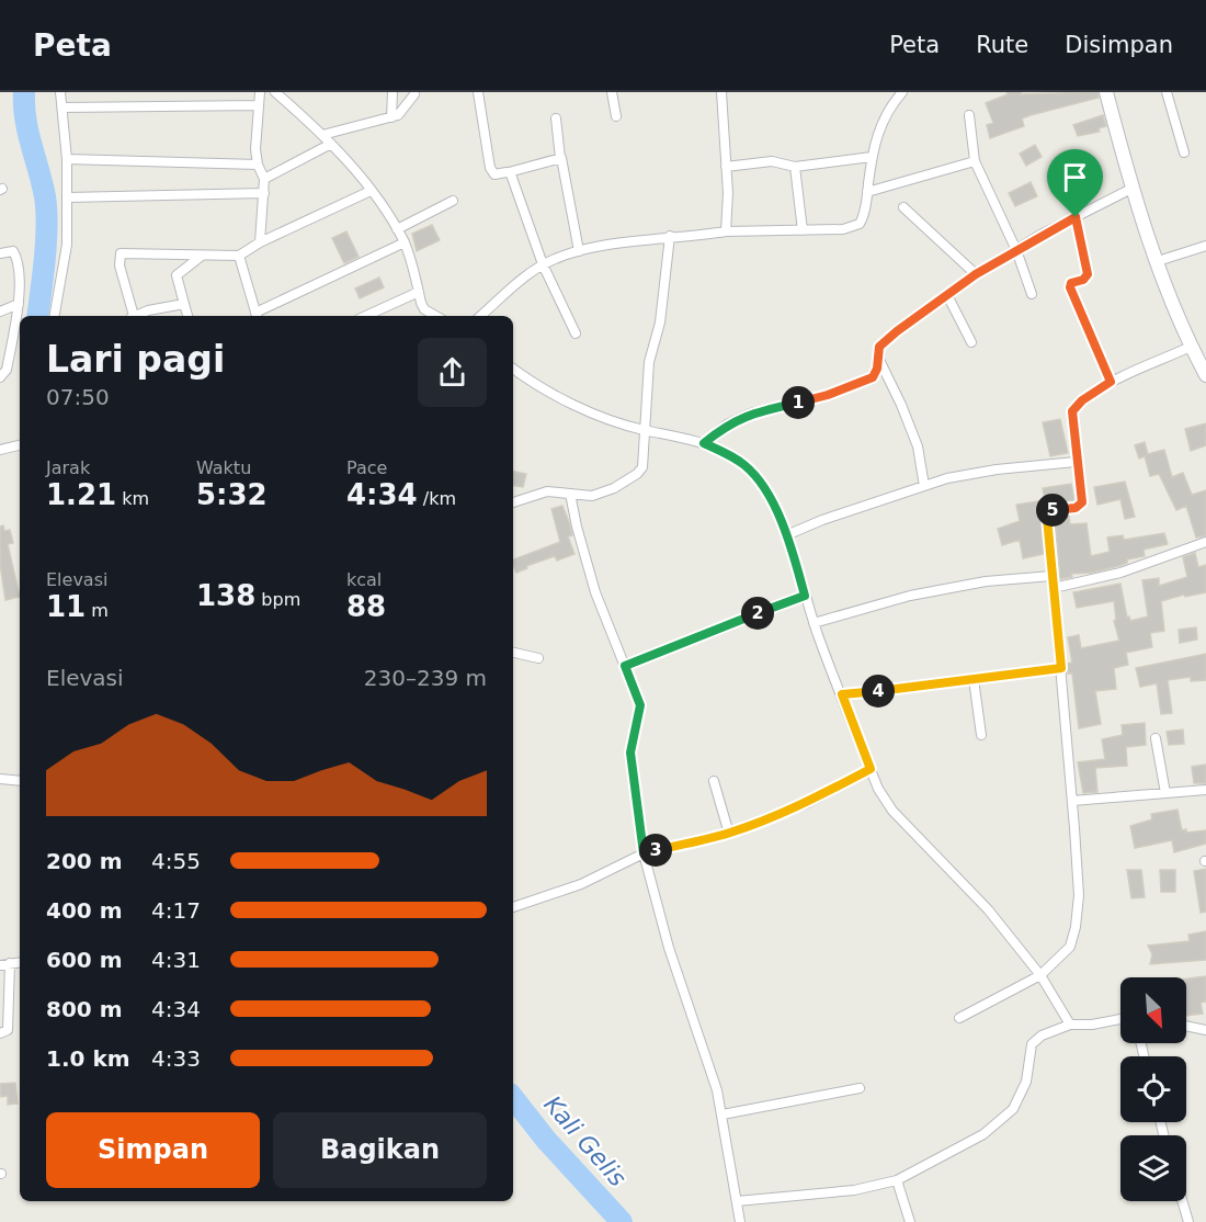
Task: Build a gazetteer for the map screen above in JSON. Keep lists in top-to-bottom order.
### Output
{
  "water": ["Kali Gelis"],
  "north": "bottom right",
  "page": {
    "header": "Peta",
    "nav": ["Peta", "Rute", "Disimpan"],
    "heading": ["Lari pagi", "07:50"],
    "pins": [
      "1",
      "5",
      "2",
      "4",
      "3"
    ],
    "stats": [
      ["Jarak", "1.21 km"],
      ["Waktu", "5:32"],
      ["Pace", "4:34 /km"],
      ["Elevasi", "11 m"],
      ["138 bpm"],
      ["kcal", "88"]
    ],
    "chart": ["Elevasi", "230–239 m"],
    "list": [
      {
        "name": "200 m",
        "note": "4:55"
      },
      {
        "name": "400 m",
        "note": "4:17"
      },
      {
        "name": "600 m",
        "note": "4:31"
      },
      {
        "name": "800 m",
        "note": "4:34"
      },
      {
        "name": "1.0 km",
        "note": "4:33"
      }
    ],
    "buttons": ["Simpan", "Bagikan"]
  }
}
